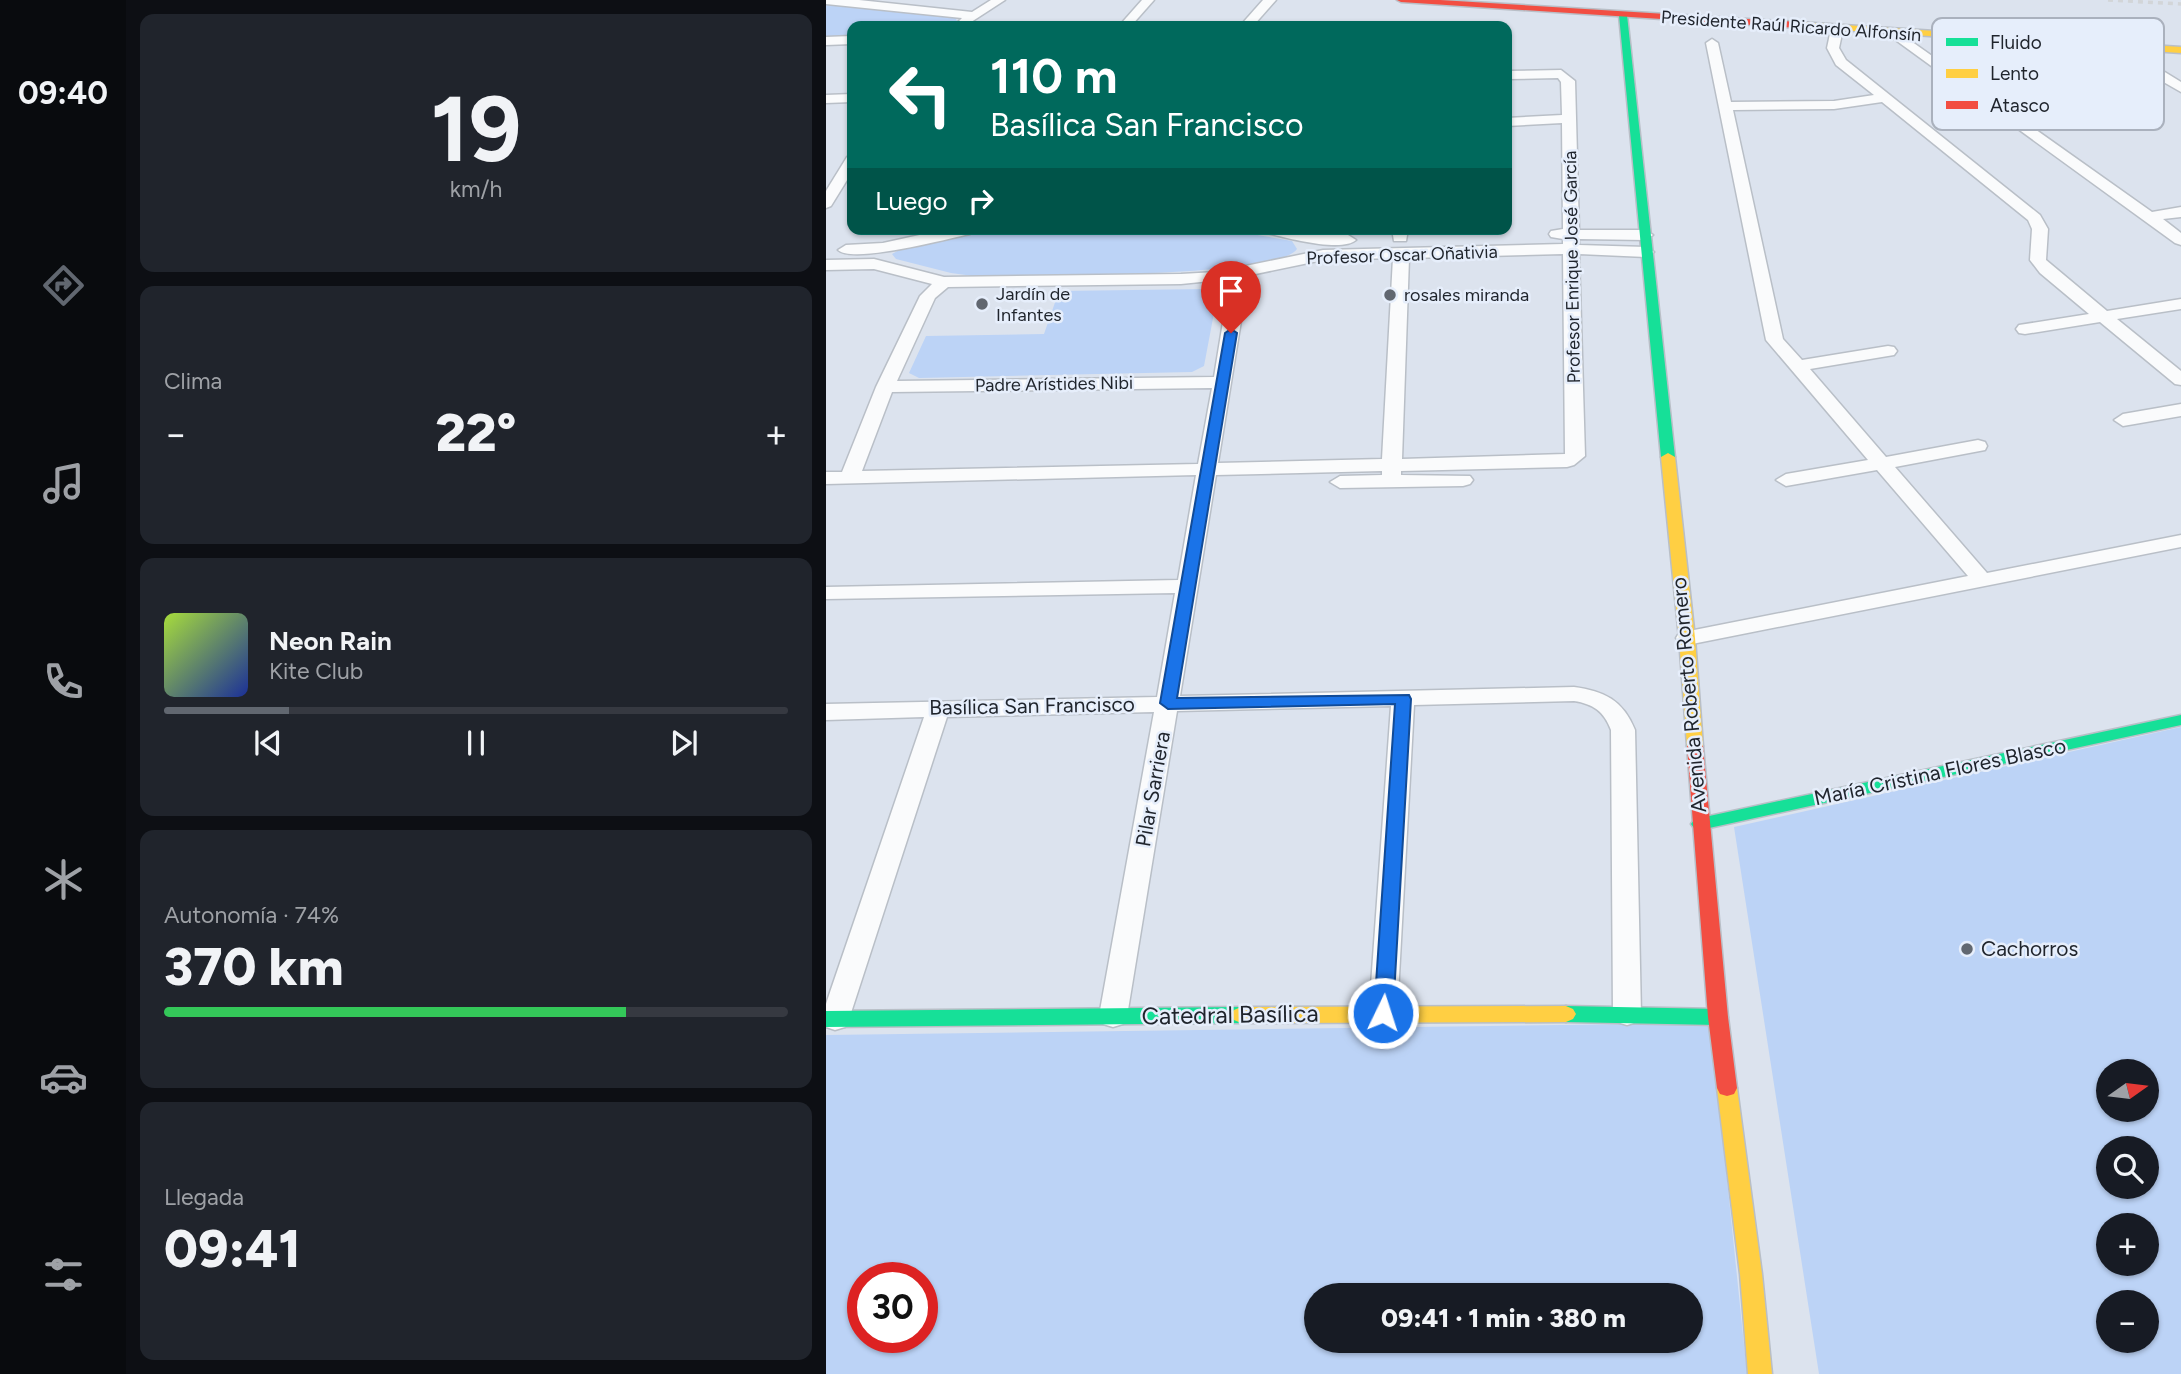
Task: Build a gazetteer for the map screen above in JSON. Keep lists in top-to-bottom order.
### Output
{
  "streets": {
    "main road": [
      "Presidente Raúl Ricardo Alfonsín",
      "Avenida Roberto Romero",
      "María Cristina Flores Blasco",
      "Catedral Basílica"
    ],
    "street": [
      "Profesor Oscar Oñativia",
      "Profesor Enrique José García",
      "Padre Arístides Nibi",
      "Basílica San Francisco",
      "Pilar Sarriera"
    ]
  },
  "crossings": [
    ["Presidente Raúl Ricardo Alfonsín", "Avenida Roberto Romero"],
    ["Profesor Oscar Oñativia", "Profesor Enrique José García"],
    ["Profesor Oscar Oñativia", "Avenida Roberto Romero"],
    ["Profesor Oscar Oñativia", "Pilar Sarriera"],
    ["Padre Arístides Nibi", "Pilar Sarriera"],
    ["Avenida Roberto Romero", "María Cristina Flores Blasco"],
    ["Avenida Roberto Romero", "Catedral Basílica"],
    ["Basílica San Francisco", "Pilar Sarriera"],
    ["Basílica San Francisco", "Catedral Basílica"],
    ["Pilar Sarriera", "Catedral Basílica"]
  ],
  "places": ["rosales miranda", "Jardín de Infantes", "Cachorros"],
  "legend": ["Fluido", "Lento", "Atasco"],
  "north": "right",
  "page": {
    "tabs": "09:40",
    "tile": [
      ["19", "km/h"],
      "Clima",
      ["Autonomía · 74%", "370 km"],
      ["Llegada", "09:41"]
    ],
    "turn": ["110 m", "Basílica San Francisco"],
    "then": "Luego",
    "heat": ["−", "22°", "+"],
    "song": ["Neon Rain", "Kite Club"],
    "map_buttons": ["+", "−"],
    "limit": "30",
    "trip": "09:41 · 1 min · 380 m"
  }
}
